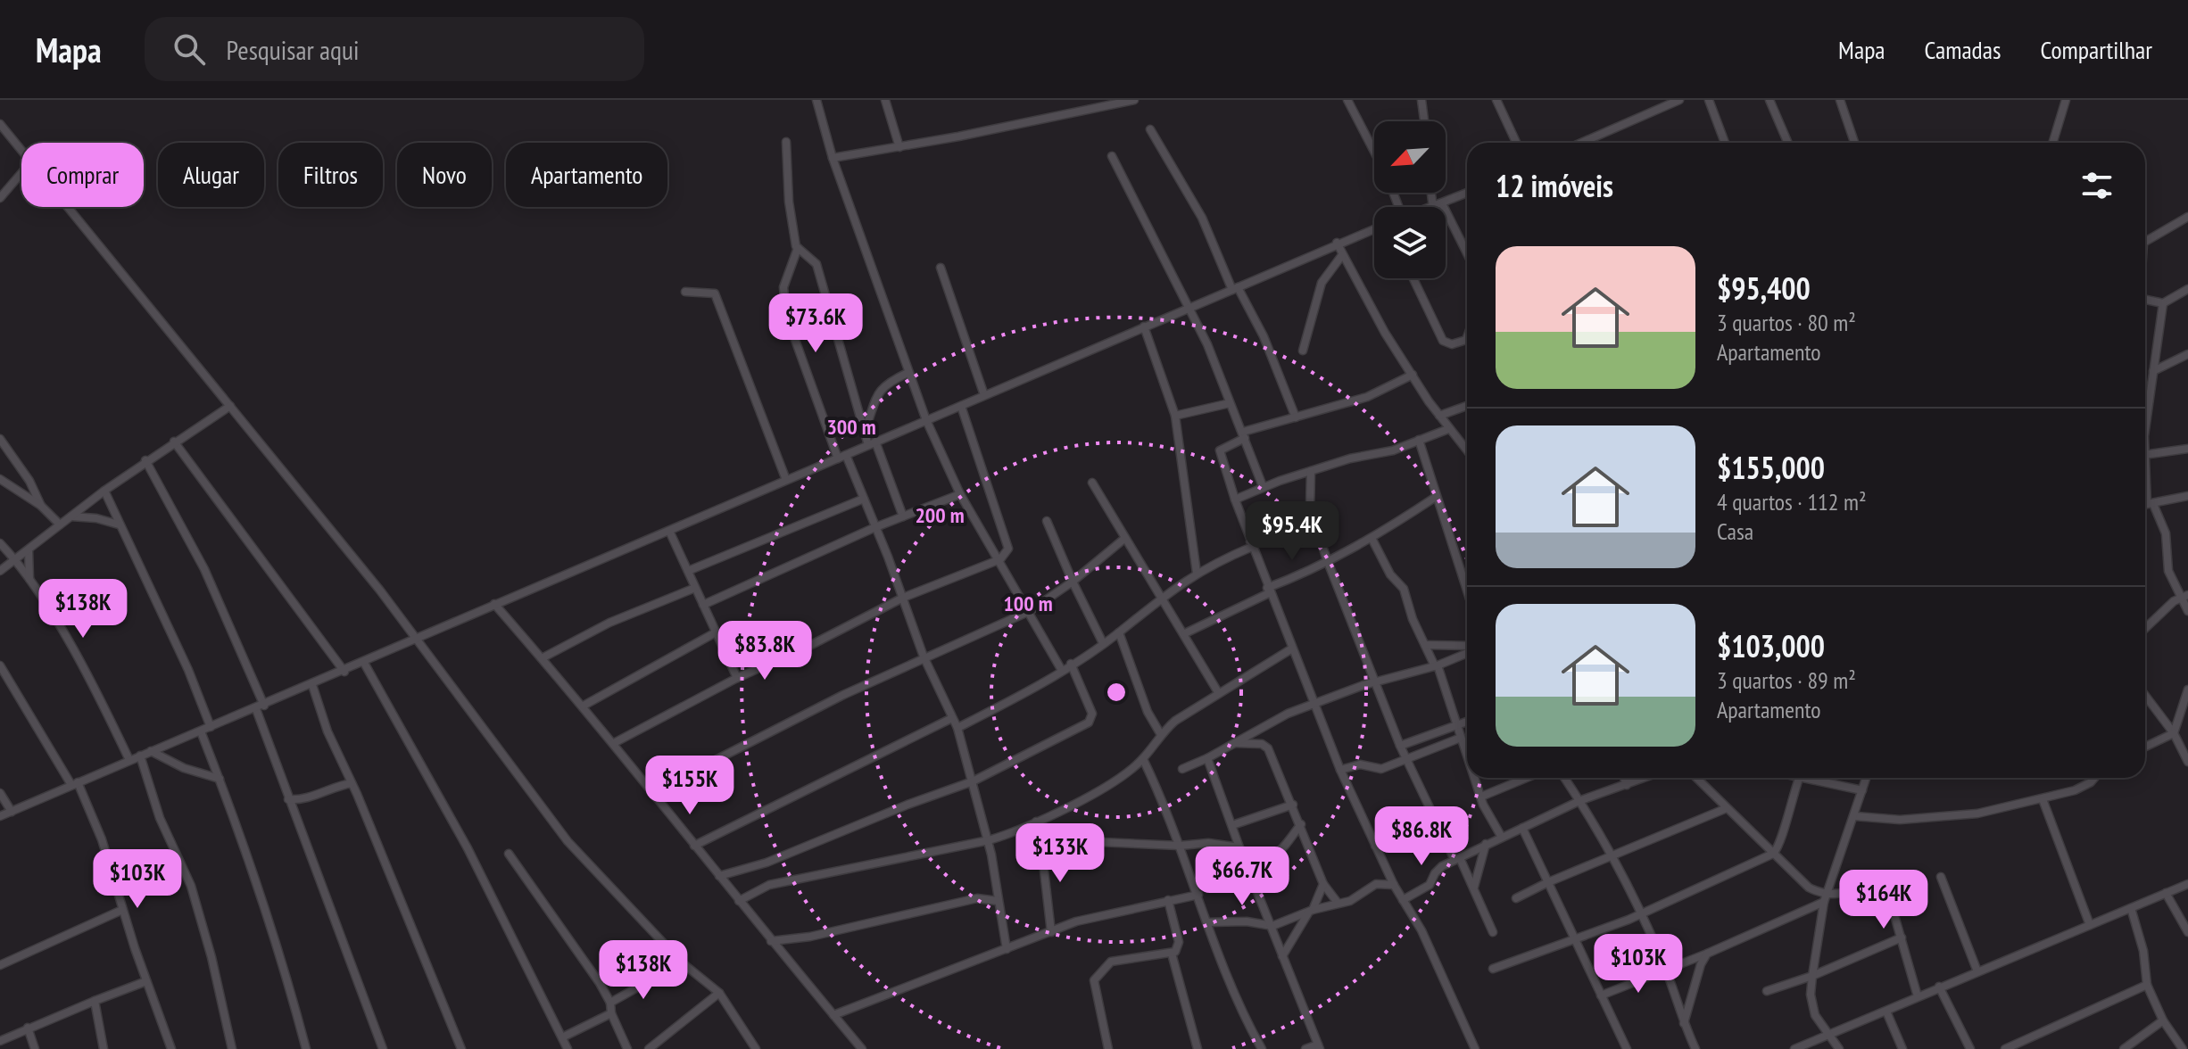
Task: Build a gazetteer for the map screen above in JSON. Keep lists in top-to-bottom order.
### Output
{
  "north": "bottom left",
  "page": {
    "header": "Mapa",
    "search": "Pesquisar aqui",
    "nav": ["Mapa", "Camadas", "Compartilhar"],
    "chip": [
      "Comprar",
      "Alugar",
      "Filtros",
      "Novo",
      "Apartamento"
    ],
    "heading": "12 imóveis",
    "list": [
      {
        "name": "$95,400",
        "note": "3 quartos · 80 m² · Apartamento"
      },
      {
        "name": "$155,000",
        "note": "4 quartos · 112 m² · Casa"
      },
      {
        "name": "$103,000",
        "note": "3 quartos · 89 m² · Apartamento"
      }
    ],
    "price": [
      "$73.6K",
      "$95.4K",
      "$138K",
      "$83.8K",
      "$155K",
      "$86.8K",
      "$133K",
      "$66.7K",
      "$103K",
      "$164K",
      "$103K",
      "$138K"
    ]
  },
  "rings": ["300 m", "200 m", "100 m"]
}
